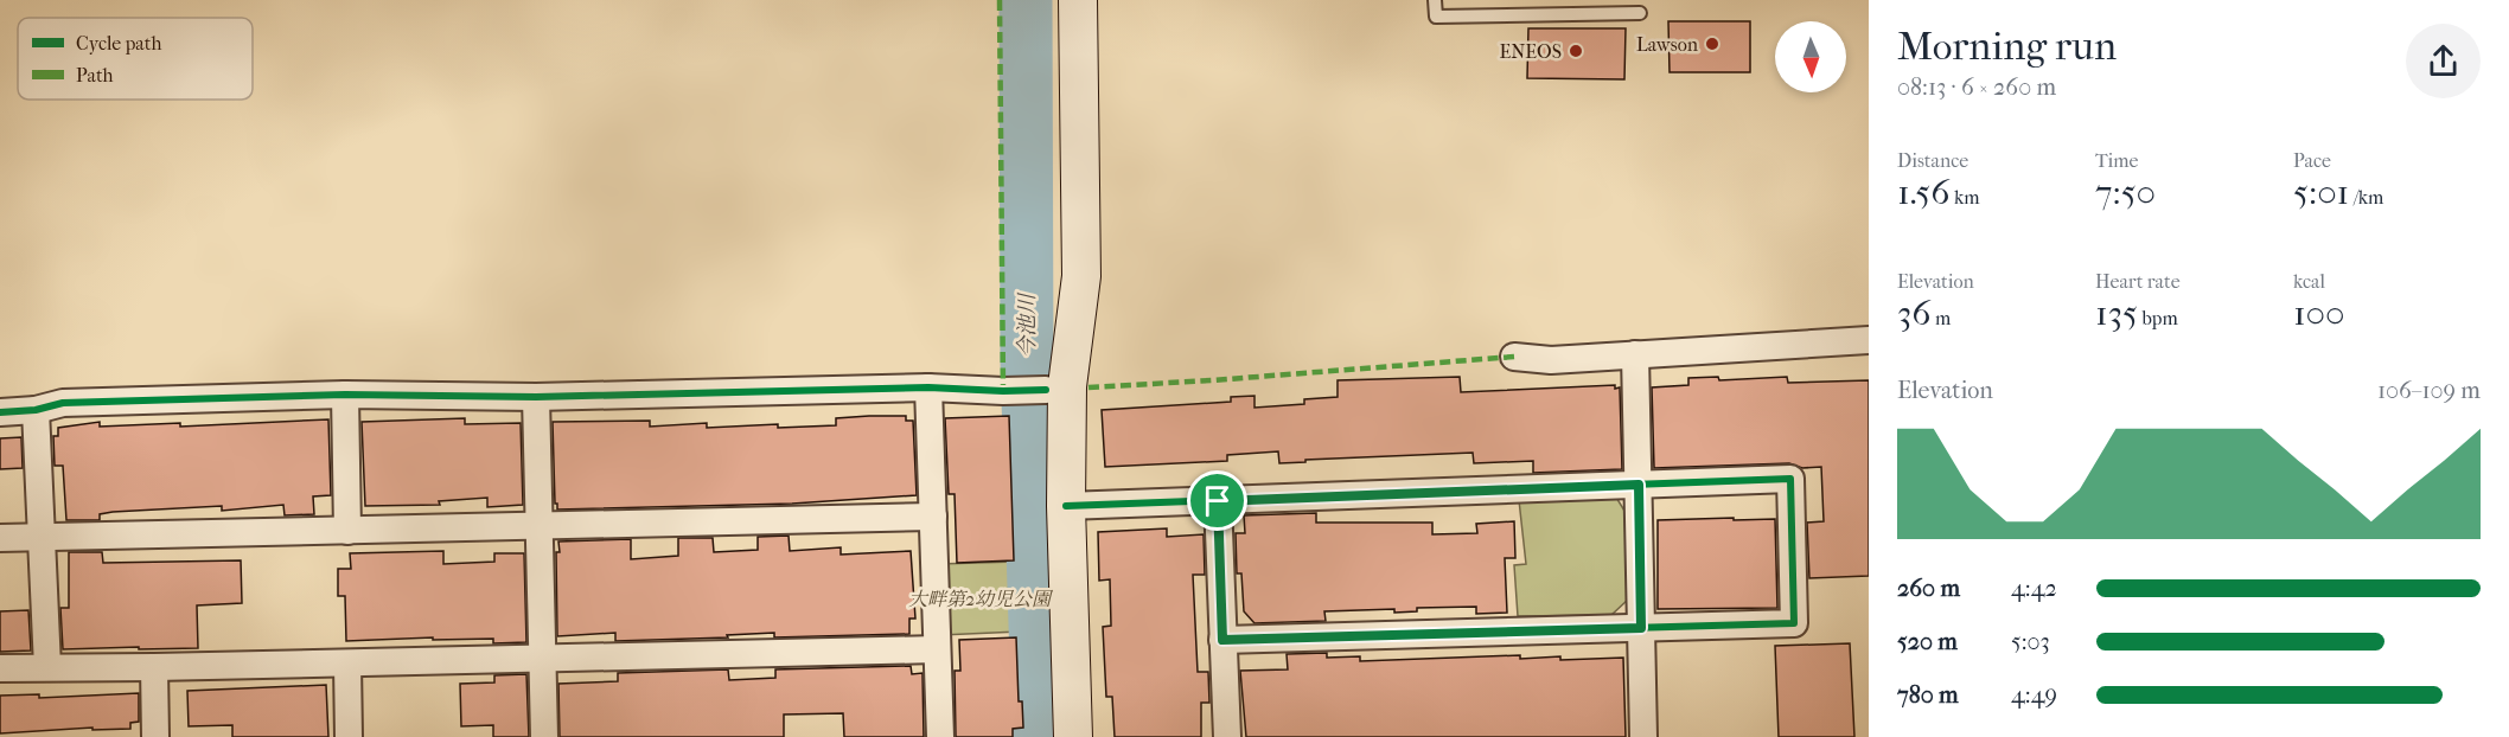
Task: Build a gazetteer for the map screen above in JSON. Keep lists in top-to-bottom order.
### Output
{
  "water": ["今池川"],
  "parks": ["大畔第2幼児公園"],
  "places": ["Lawson", "ENEOS"],
  "legend": ["Cycle path", "Path"],
  "north": "bottom",
  "page": {
    "heading": ["Morning run", "08:13 · 6 × 260 m"],
    "stats": [
      ["Distance", "1.56 km"],
      ["Time", "7:50"],
      ["Pace", "5:01 /km"],
      ["Elevation", "36 m"],
      ["Heart rate", "135 bpm"],
      ["kcal", "100"]
    ],
    "chart": ["Elevation", "106–109 m"],
    "list": [
      {
        "name": "260 m",
        "note": "4:42"
      },
      {
        "name": "520 m",
        "note": "5:03"
      },
      {
        "name": "780 m",
        "note": "4:49"
      }
    ]
  }
}
